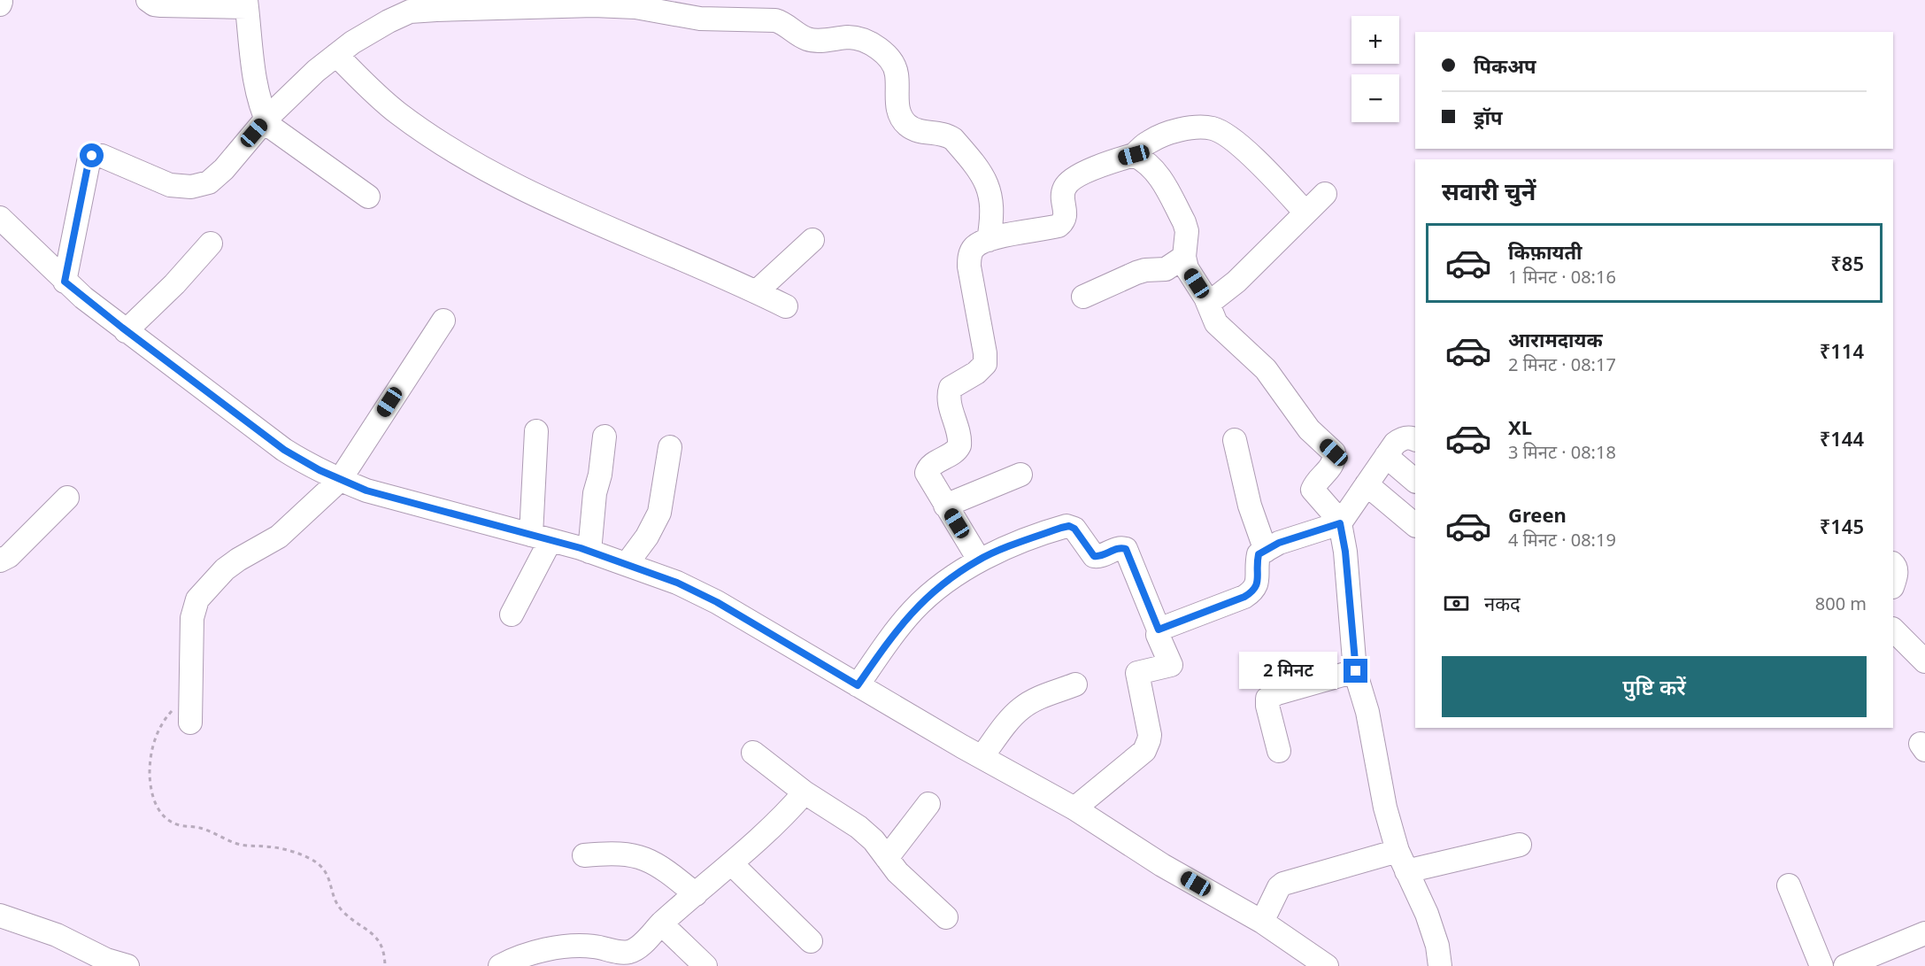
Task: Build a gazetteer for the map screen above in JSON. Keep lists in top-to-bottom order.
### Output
{
  "page": {
    "map_buttons": ["+", "−"],
    "banner": ["पिकअप", "ड्रॉप"],
    "heading": "सवारी चुनें",
    "list": [
      {
        "name": "किफ़ायती",
        "note": "1 मिनट · 08:16",
        "value": "₹85"
      },
      {
        "name": "आरामदायक",
        "note": "2 मिनट · 08:17",
        "value": "₹114"
      },
      {
        "name": "XL",
        "note": "3 मिनट · 08:18",
        "value": "₹144"
      },
      {
        "name": "Green",
        "note": "4 मिनट · 08:19",
        "value": "₹145"
      }
    ],
    "pay": ["नकद", "800 m"],
    "buttons": "पुष्टि करें",
    "bubble": "2 मिनट"
  }
}
